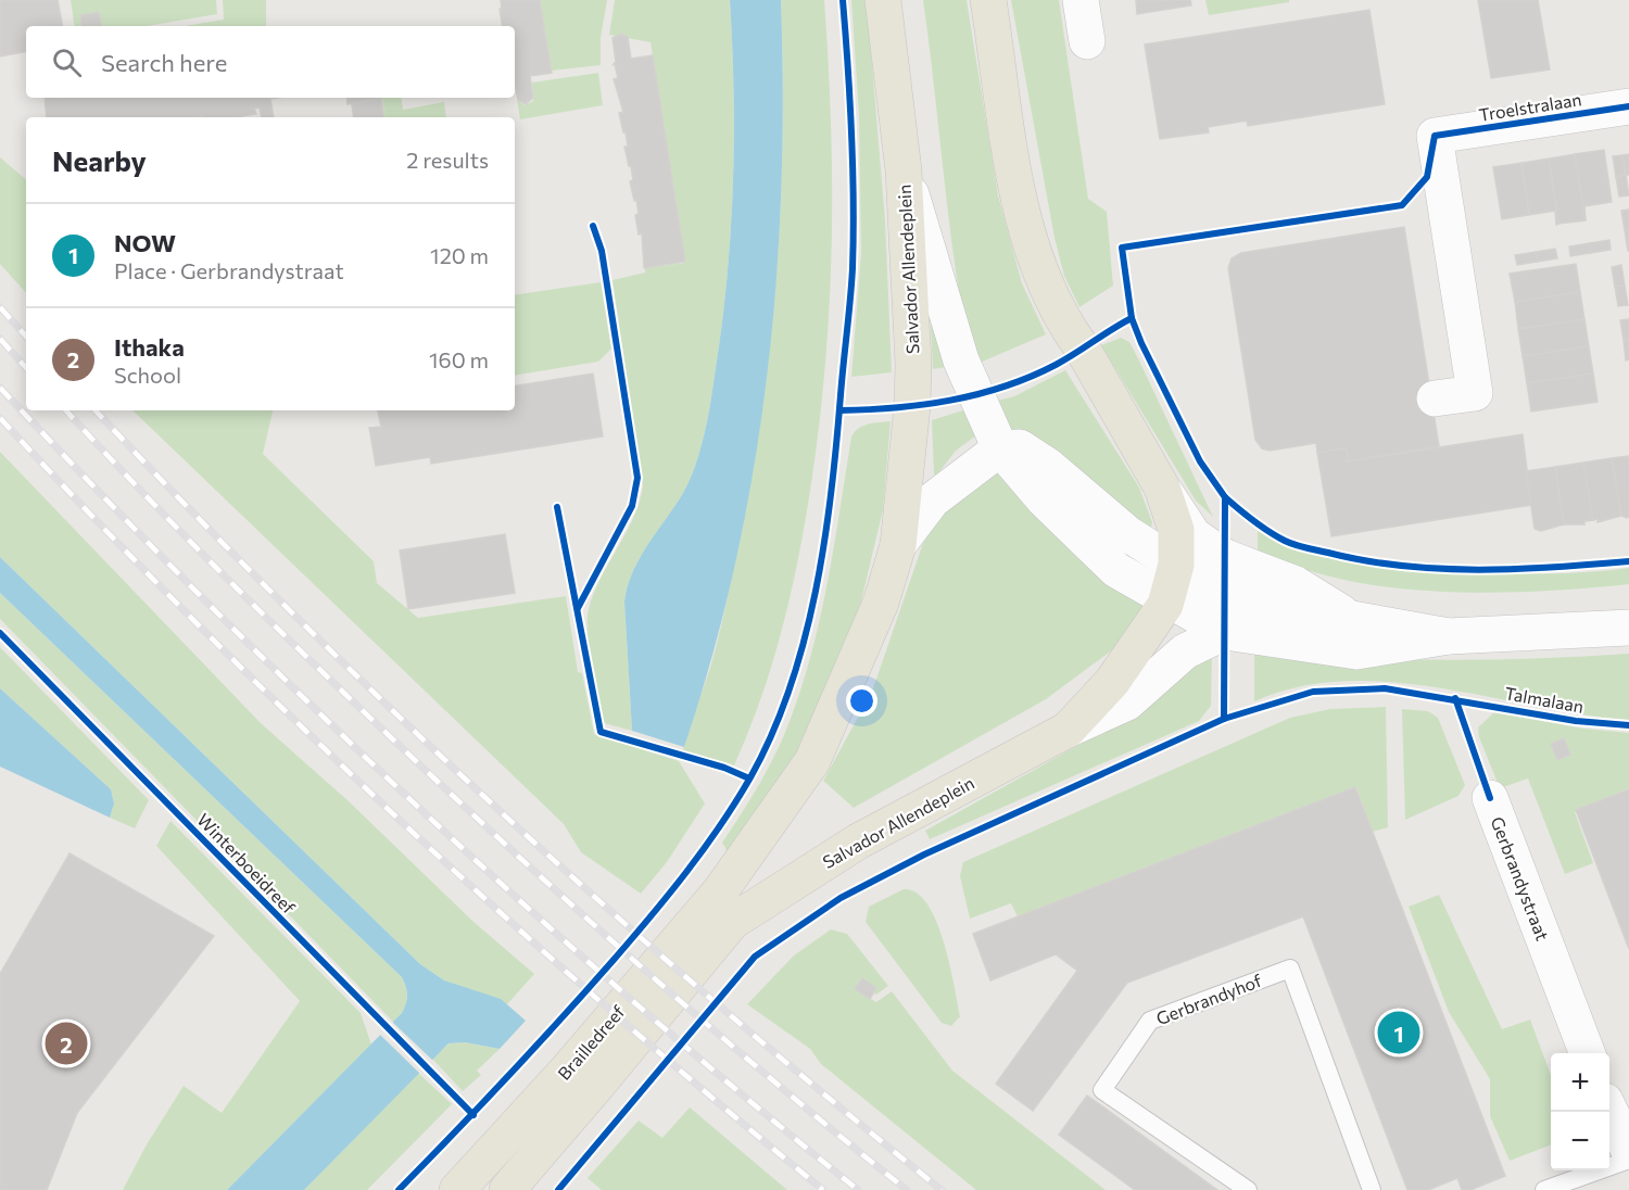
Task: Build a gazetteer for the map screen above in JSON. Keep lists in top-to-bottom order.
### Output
{
  "streets": {
    "main road": [
      "Troelstralaan",
      "Salvador Allendeplein",
      "Gerbrandystraat",
      "Brailledreef"
    ],
    "lane": ["Gerbrandyhof"],
    "cycle path": ["Talmalaan", "Winterboeidreef"]
  },
  "crossings": [
    ["Salvador Allendeplein", "Brailledreef"]
  ],
  "page": {
    "search": "Search here",
    "heading": ["Nearby", "2 results"],
    "list": [
      {
        "mark": "1",
        "name": "NOW",
        "note": "Place · Gerbrandystraat",
        "value": "120 m"
      },
      {
        "mark": "2",
        "name": "Ithaka",
        "note": "School",
        "value": "160 m"
      }
    ],
    "pins": ["1", "2"],
    "map_buttons": ["+", "−"]
  }
}
